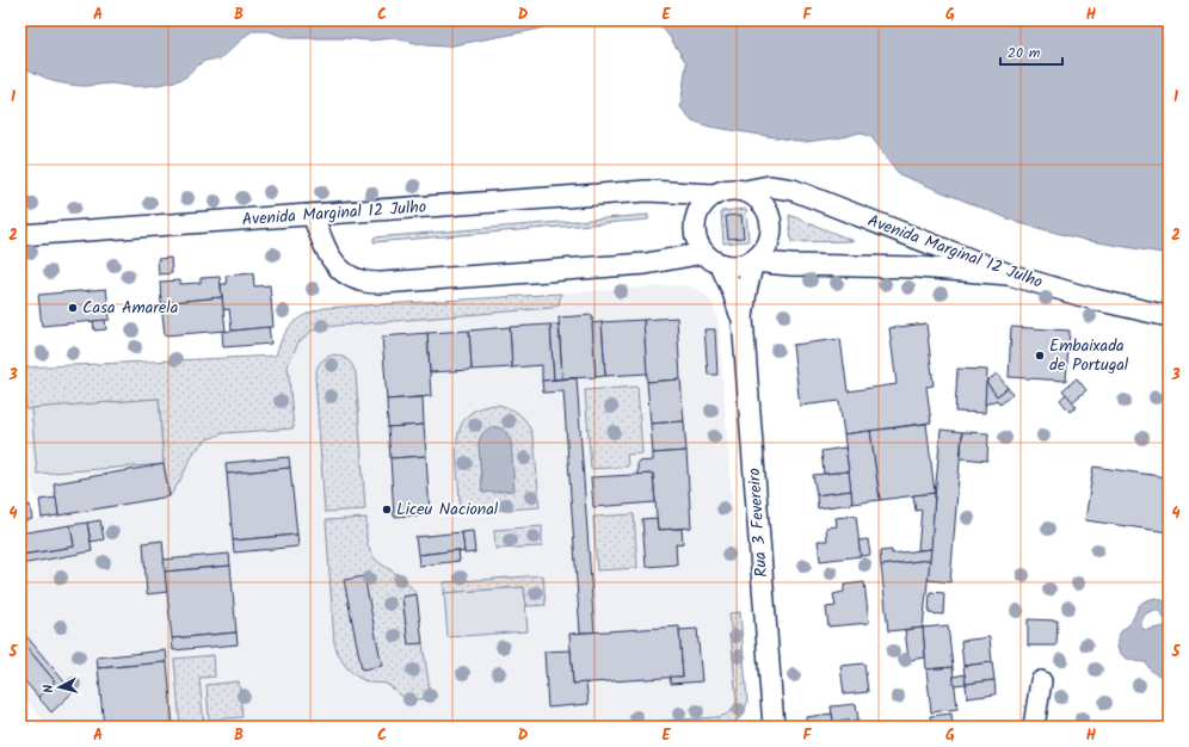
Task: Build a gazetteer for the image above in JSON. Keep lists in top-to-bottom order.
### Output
{
  "streets": {
    "street": ["Avenida Marginal 12 Julho", "Rua 3 Fevereiro"]
  },
  "places": ["Casa Amarela", "Embaixada de Portugal", "Liceu Nacional"],
  "scale_bar": "20 m",
  "north": "left",
  "grid": {
    "columns": [
      "A",
      "B",
      "C",
      "D",
      "E",
      "F",
      "G",
      "H"
    ],
    "rows": [
      "1",
      "2",
      "3",
      "4",
      "5"
    ]
  }
}
